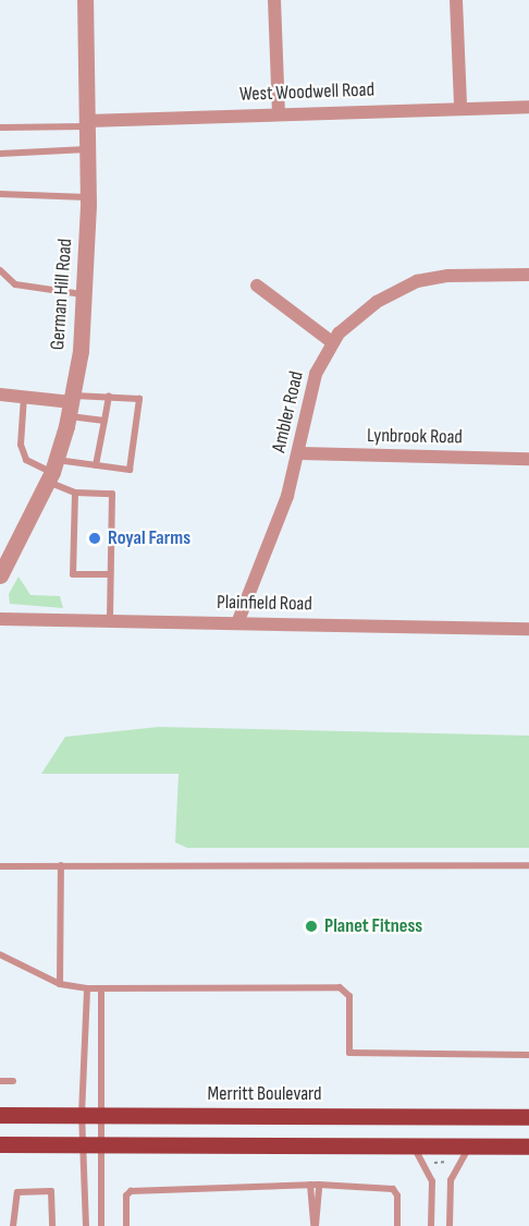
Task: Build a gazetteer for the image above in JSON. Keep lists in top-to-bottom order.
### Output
{
  "streets": {
    "main road": ["Merritt Boulevard"],
    "street": [
      "West Woodwell Road",
      "German Hill Road",
      "Ambler Road",
      "Lynbrook Road",
      "Plainfield Road"
    ]
  },
  "crossings": [
    ["West Woodwell Road", "German Hill Road"],
    ["Ambler Road", "Lynbrook Road"],
    ["Ambler Road", "Plainfield Road"]
  ],
  "places": ["Royal Farms", "Planet Fitness"]
}
